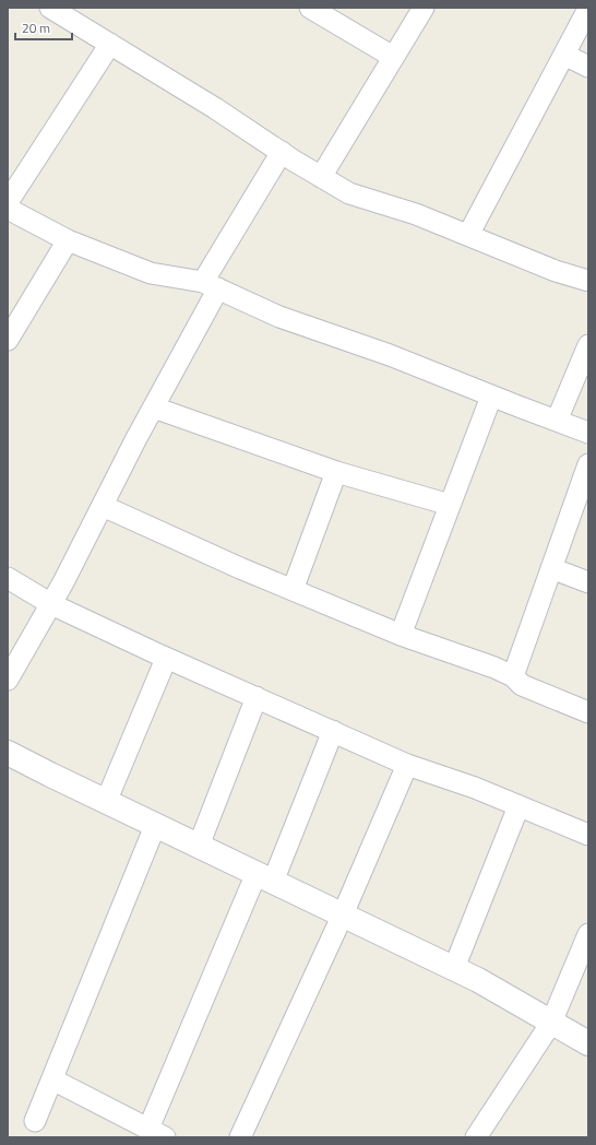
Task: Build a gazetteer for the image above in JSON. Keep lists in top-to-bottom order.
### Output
{
  "scale_bar": "20 m"
}
